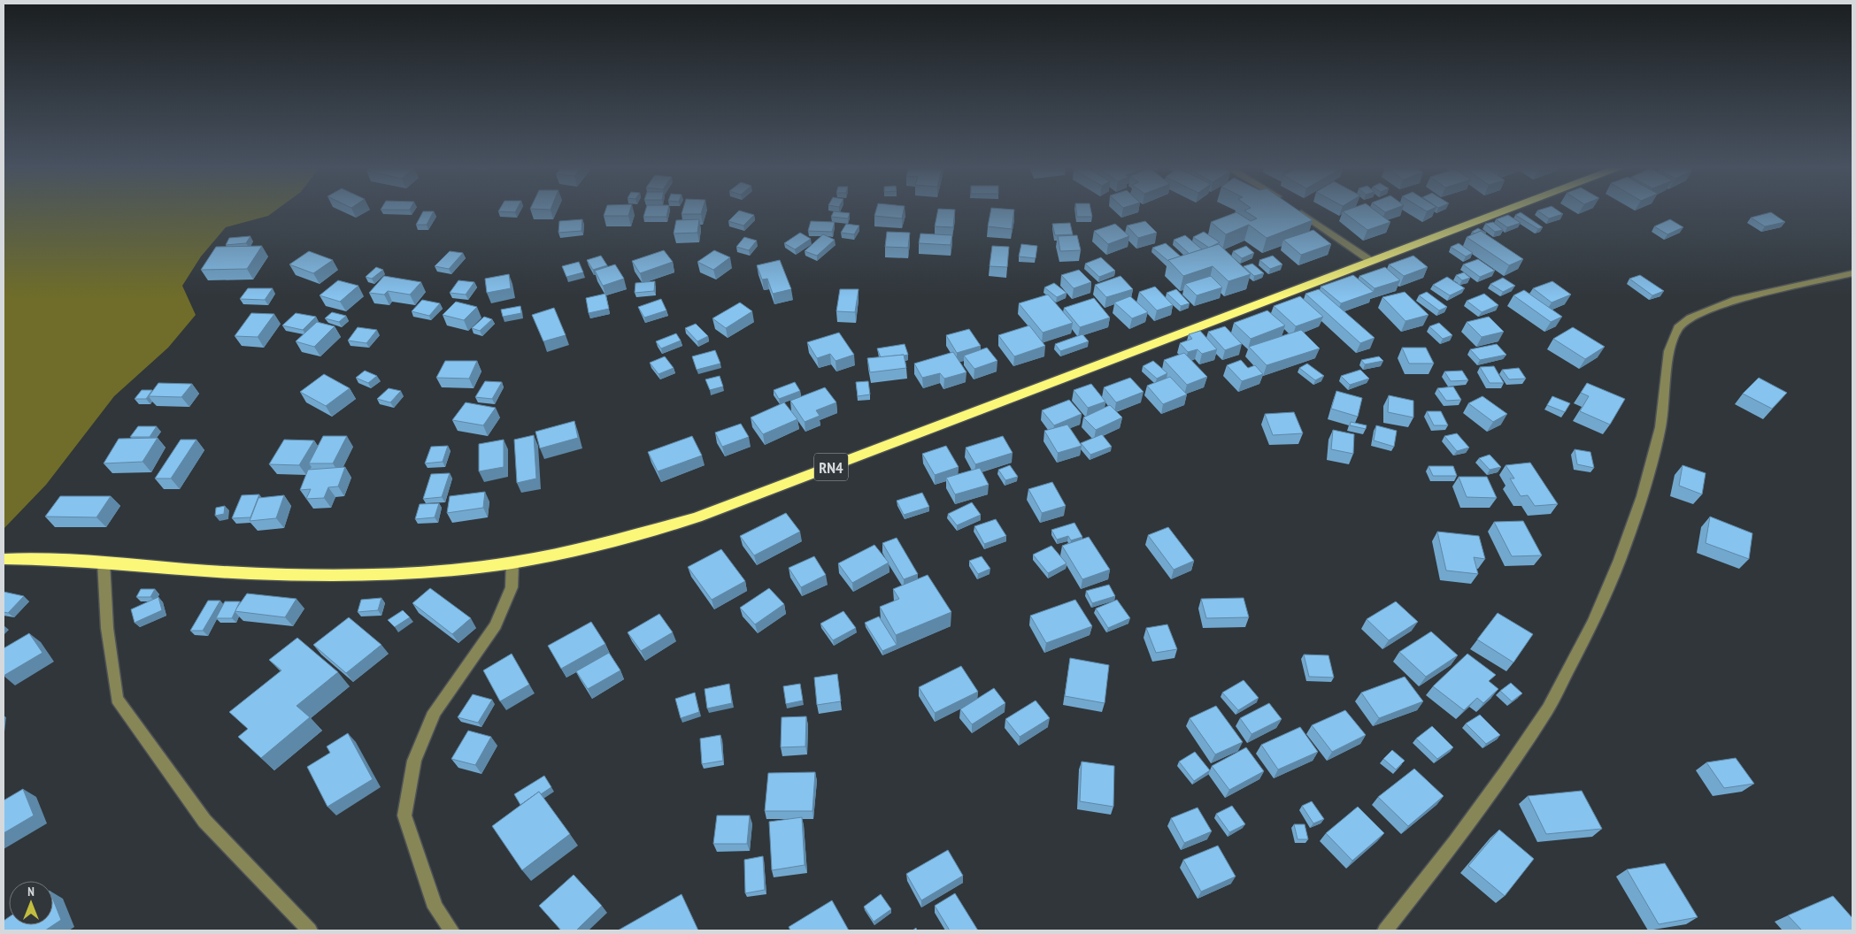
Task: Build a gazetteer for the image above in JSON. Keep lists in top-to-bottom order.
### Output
{
  "streets": {
    "highway": ["RN4"]
  },
  "north": "top"
}
